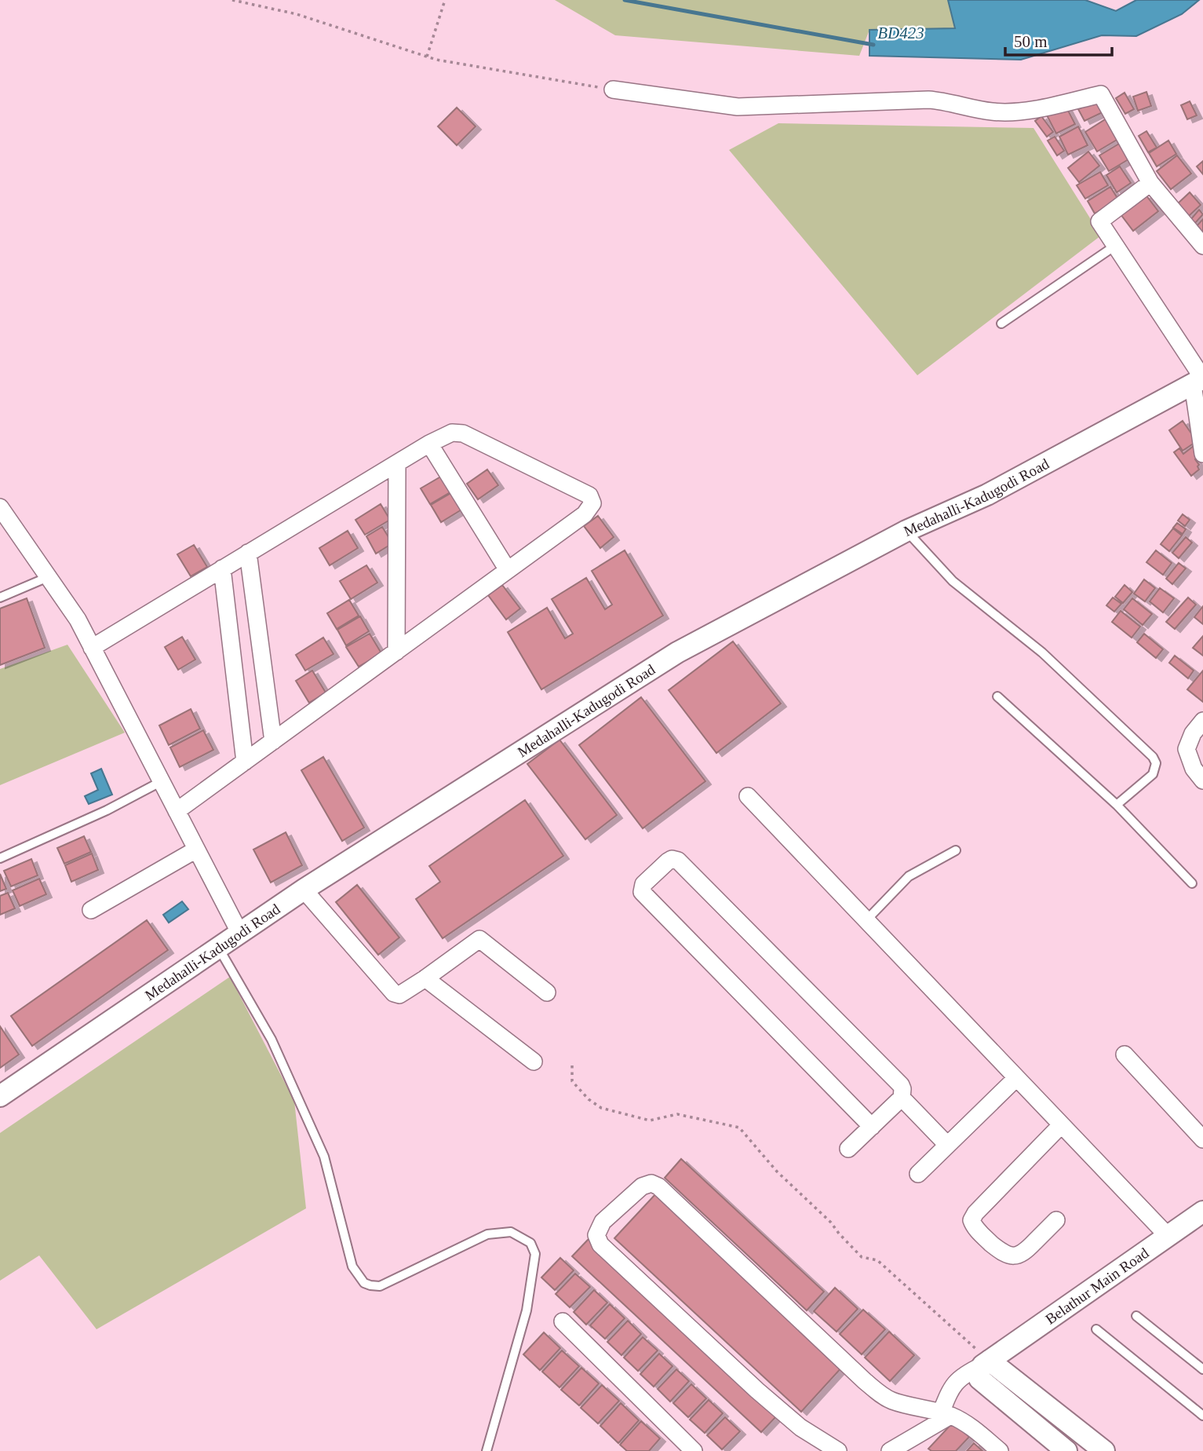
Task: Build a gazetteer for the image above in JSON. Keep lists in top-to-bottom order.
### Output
{
  "streets": {
    "street": ["Medahalli-Kadugodi Road", "Belathur Main Road"]
  },
  "water": ["BD423"],
  "scale_bar": "50 m"
}
